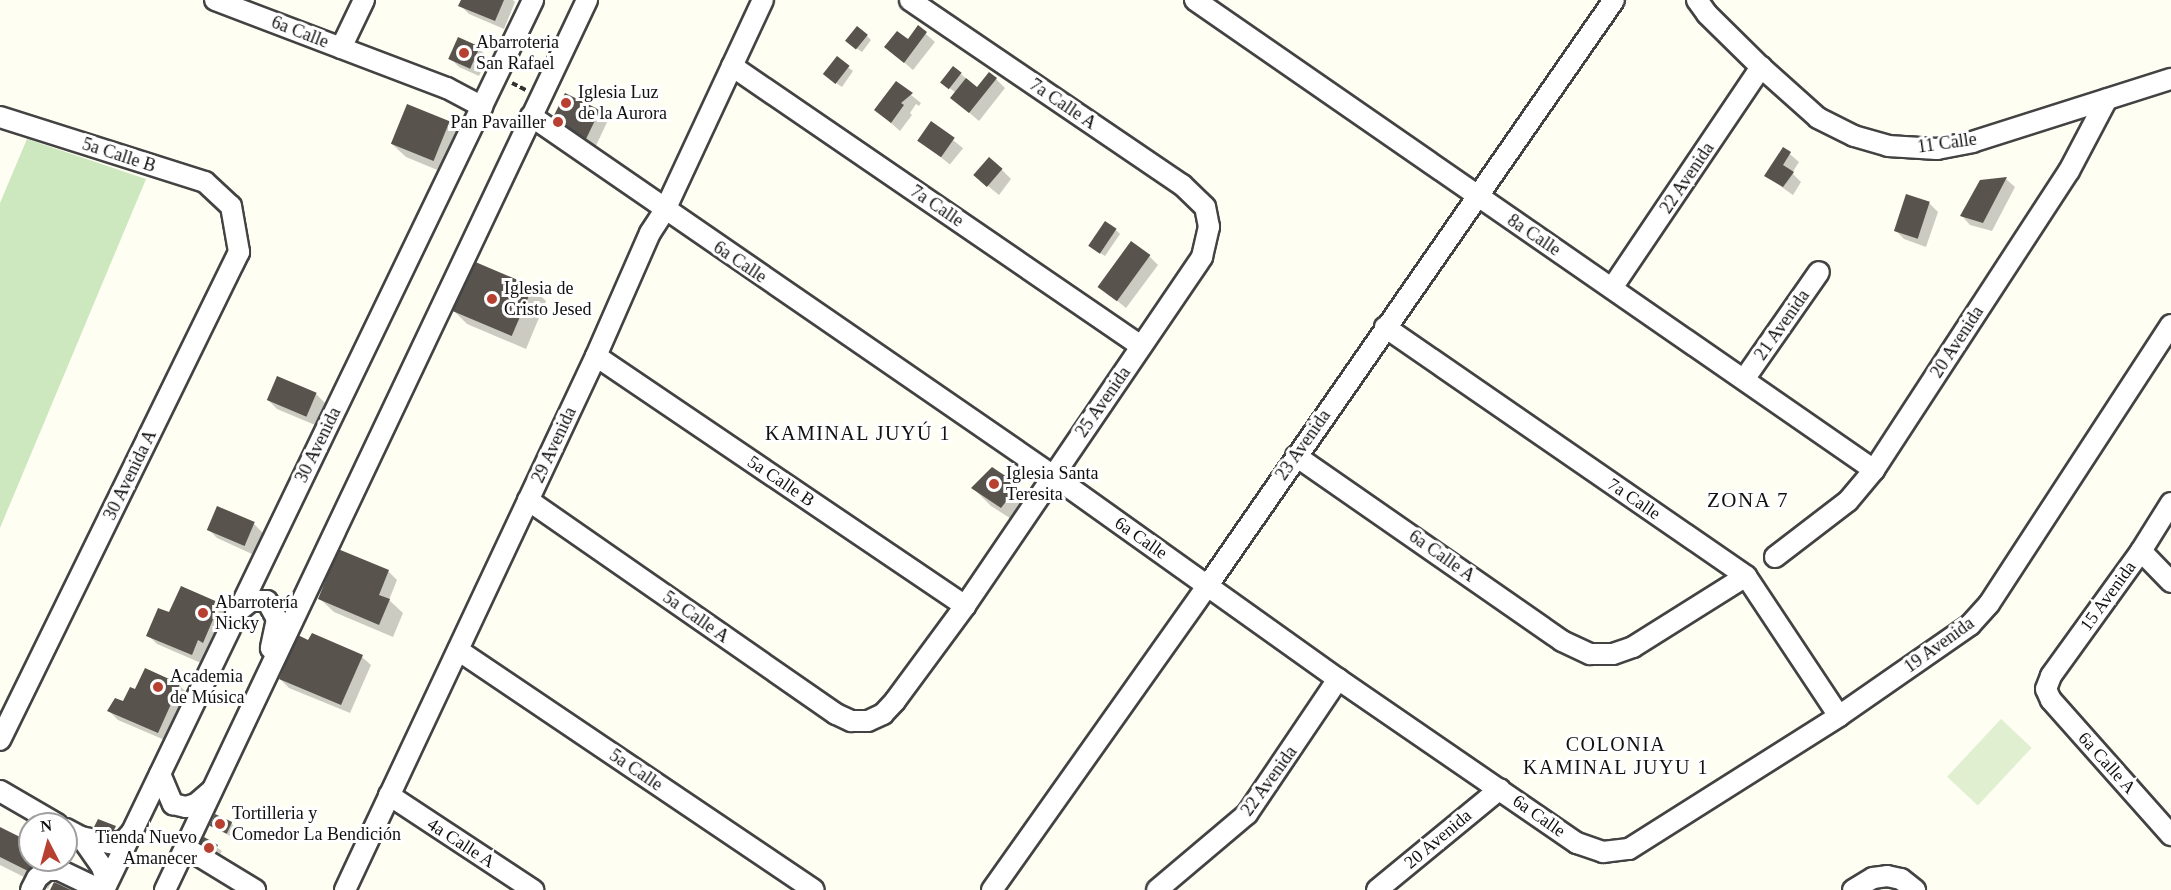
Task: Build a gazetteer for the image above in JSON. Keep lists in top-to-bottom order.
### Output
{
  "streets": {
    "street": [
      "6a Calle",
      "7a Calle A",
      "11 Calle",
      "5a Calle B",
      "22 Avenida",
      "7a Calle",
      "8a Calle",
      "21 Avenida",
      "20 Avenida",
      "25 Avenida",
      "30 Avenida",
      "29 Avenida",
      "23 Avenida",
      "30 Avenida A",
      "6a Calle A",
      "15 Avenida",
      "5a Calle A",
      "19 Avenida",
      "5a Calle",
      "4a Calle A"
    ]
  },
  "crossings": [
    ["6a Calle", "22 Avenida"],
    ["6a Calle", "20 Avenida"],
    ["6a Calle", "25 Avenida"],
    ["6a Calle", "30 Avenida"],
    ["6a Calle", "29 Avenida"],
    ["6a Calle", "23 Avenida"],
    ["6a Calle", "19 Avenida"],
    ["7a Calle A", "25 Avenida"],
    ["11 Calle", "22 Avenida"],
    ["11 Calle", "20 Avenida"],
    ["5a Calle B", "25 Avenida"],
    ["5a Calle B", "29 Avenida"],
    ["5a Calle B", "30 Avenida A"],
    ["22 Avenida", "8a Calle"],
    ["7a Calle", "25 Avenida"],
    ["7a Calle", "29 Avenida"],
    ["7a Calle", "23 Avenida"],
    ["7a Calle", "6a Calle A"],
    ["7a Calle", "19 Avenida"],
    ["8a Calle", "21 Avenida"],
    ["8a Calle", "20 Avenida"],
    ["8a Calle", "23 Avenida"],
    ["25 Avenida", "5a Calle A"],
    ["29 Avenida", "5a Calle A"],
    ["29 Avenida", "5a Calle"],
    ["29 Avenida", "4a Calle A"],
    ["23 Avenida", "6a Calle A"],
    ["6a Calle A", "15 Avenida"]
  ],
  "districts": ["KAMINAL JUYÚ 1", "ZONA 7", "COLONIA KAMINAL JUYU 1"],
  "places": [
    "Abarroteria San Rafael",
    "Iglesia Luz de la Aurora",
    "Pan Pavailler",
    "Iglesia de Cristo Jesed",
    "Iglesia Santa Teresita",
    "Abarrotería Nicky",
    "Academia de Música",
    "Tortilleria y Comedor La Bendición",
    "Tienda Nuevo Amanecer"
  ],
  "north": "top"
}
